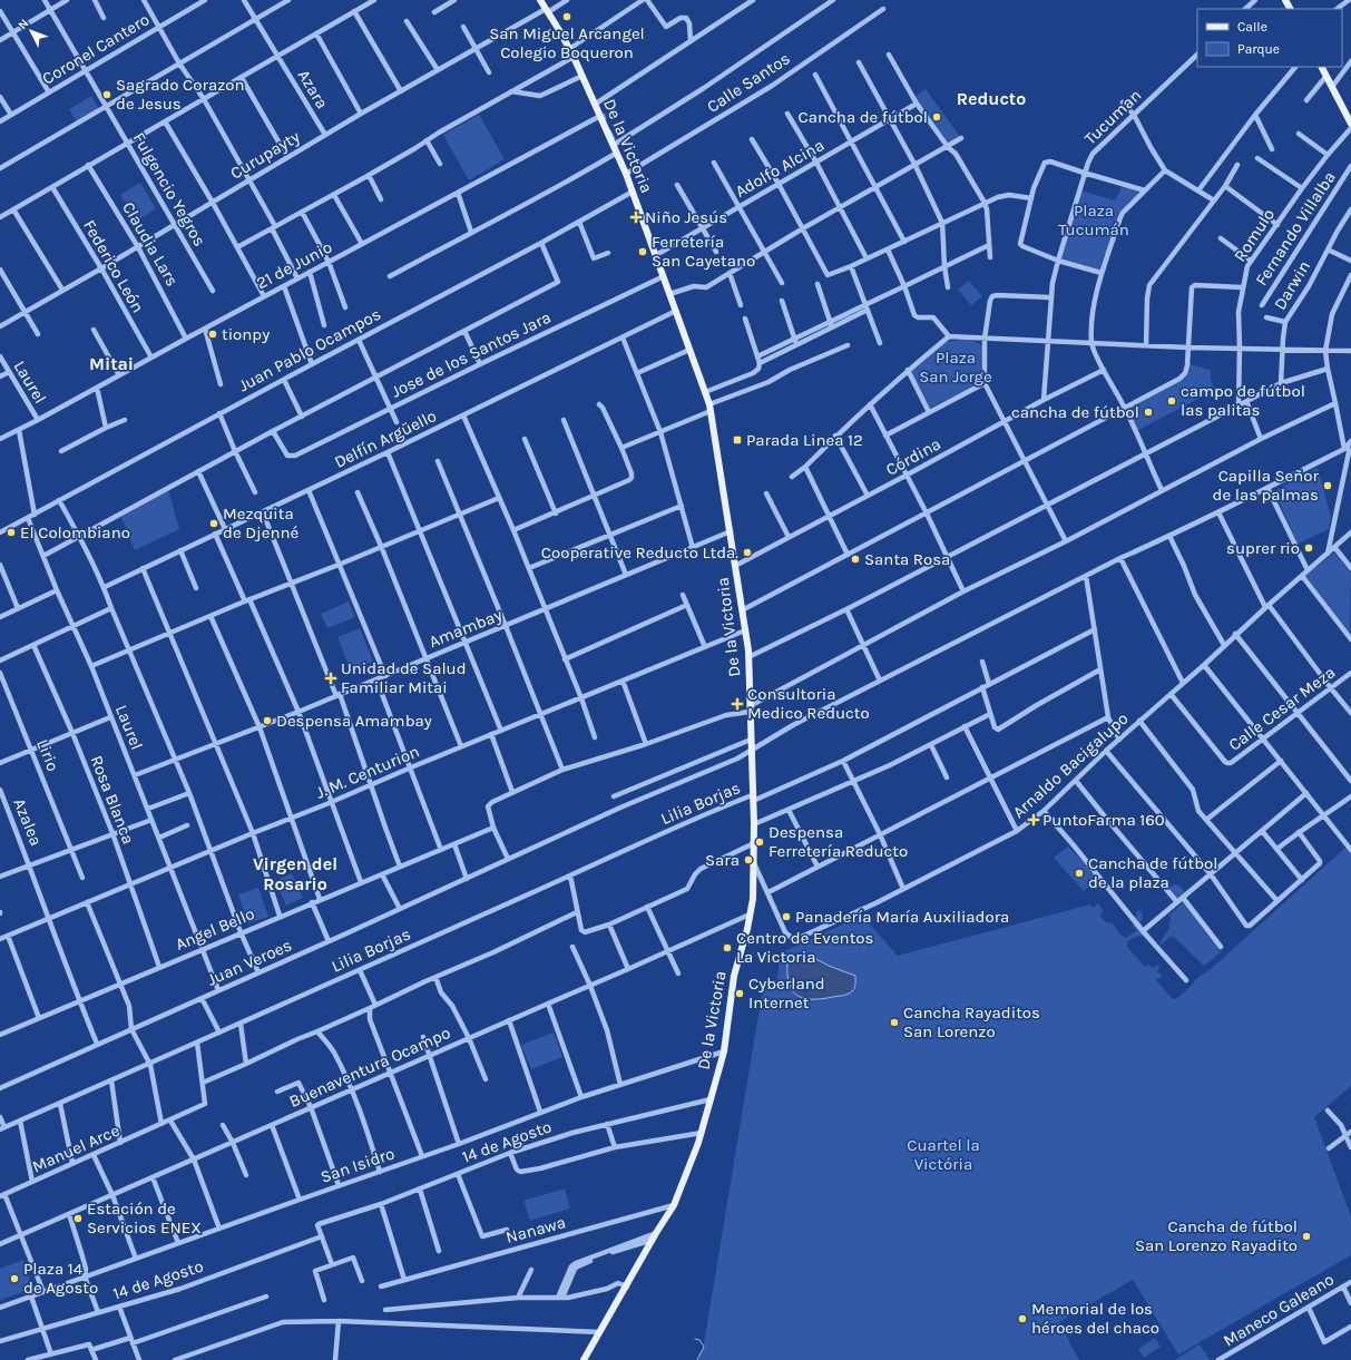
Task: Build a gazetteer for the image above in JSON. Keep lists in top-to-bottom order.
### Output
{
  "streets": {
    "main road": ["De la Victoria"],
    "street": [
      "Coronel Cantero",
      "Calle Santos",
      "Azara",
      "Tucuman",
      "Curupayty",
      "Adolfo Alcina",
      "Fulgencio Yegros",
      "Fernando Villalba",
      "Romulo",
      "Claudia Lars",
      "21 de Junio",
      "Federico León",
      "Darwin",
      "Juan Pablo Ocampos",
      "Jose de los Santos Jara",
      "Laurel",
      "Delfín Argüello",
      "Córdina",
      "Amambay",
      "Calle Cesar Meza",
      "Lirio",
      "Arnaldo Bacigalupo",
      "J. M. Centurion",
      "Rosa Blanca",
      "Lilia Borjas",
      "Azalea",
      "Angel Bello",
      "Juan Veroes",
      "Buenaventura Ocampo",
      "14 de Agosto",
      "Manuel Arce",
      "San Isidro",
      "Nanawa",
      "Maneco Galeano"
    ]
  },
  "crossings": [
    ["Coronel Cantero", "Fulgencio Yegros"],
    ["Calle Santos", "De la Victoria"],
    ["Azara", "Curupayty"],
    ["Tucuman", "Córdina"],
    ["De la Victoria", "Curupayty"],
    ["De la Victoria", "Adolfo Alcina"],
    ["De la Victoria", "21 de Junio"],
    ["De la Victoria", "Juan Pablo Ocampos"],
    ["De la Victoria", "Jose de los Santos Jara"],
    ["De la Victoria", "Delfín Argüello"],
    ["De la Victoria", "Córdina"],
    ["De la Victoria", "Amambay"],
    ["De la Victoria", "Arnaldo Bacigalupo"],
    ["De la Victoria", "J. M. Centurion"],
    ["De la Victoria", "Lilia Borjas"],
    ["De la Victoria", "Juan Veroes"],
    ["De la Victoria", "Buenaventura Ocampo"],
    ["De la Victoria", "14 de Agosto"],
    ["De la Victoria", "San Isidro"],
    ["De la Victoria", "Nanawa"],
    ["Curupayty", "Fulgencio Yegros"],
    ["Curupayty", "Claudia Lars"],
    ["Curupayty", "Federico León"],
    ["Claudia Lars", "21 de Junio"],
    ["21 de Junio", "Federico León"],
    ["21 de Junio", "Laurel"],
    ["Juan Pablo Ocampos", "Laurel"],
    ["Laurel", "Amambay"],
    ["Laurel", "J. M. Centurion"],
    ["Laurel", "Angel Bello"],
    ["Laurel", "Juan Veroes"],
    ["Calle Cesar Meza", "Arnaldo Bacigalupo"],
    ["J. M. Centurion", "Rosa Blanca"],
    ["J. M. Centurion", "Azalea"],
    ["Rosa Blanca", "Angel Bello"],
    ["Azalea", "Angel Bello"],
    ["Azalea", "Juan Veroes"]
  ],
  "districts": ["Reducto", "Mitai", "Virgen del Rosario"],
  "parks": ["Plaza Tucumán", "Plaza San Jorge", "Cuartel la Victória"],
  "places": {
    "other": [
      "San Miguel Arcangel Colegio Boqueron",
      "Sagrado Corazon de Jesus",
      "Cancha de fútbol",
      "Ferretería San Cayetano",
      "tionpy",
      "campo de fútbol las palitas",
      "cancha de fútbol",
      "Capilla Señor de las palmas",
      "Mezquita de Djenné",
      "El Colombiano",
      "suprer rio",
      "Cooperative Reducto Ltda.",
      "Santa Rosa",
      "Despensa Amambay",
      "Despensa Ferretería Reducto",
      "Sara",
      "Cancha de fútbol de la plaza",
      "Panadería María Auxiliadora",
      "Centro de Eventos La Victoria",
      "Cyberland Internet",
      "Cancha Rayaditos San Lorenzo",
      "Estación de Servicios ENEX",
      "Cancha de fútbol San Lorenzo Rayadito",
      "Plaza 14 de Agosto",
      "Memorial de los héroes del chaco"
    ],
    "health": [
      "Niño Jesús",
      "Unidad de Salud Familiar Mitai",
      "Consultoria Medico Reducto",
      "PuntoFarma 160"
    ],
    "transit": ["Parada Linea 12"]
  },
  "legend": ["Calle", "Parque"],
  "north": "top left"
}
